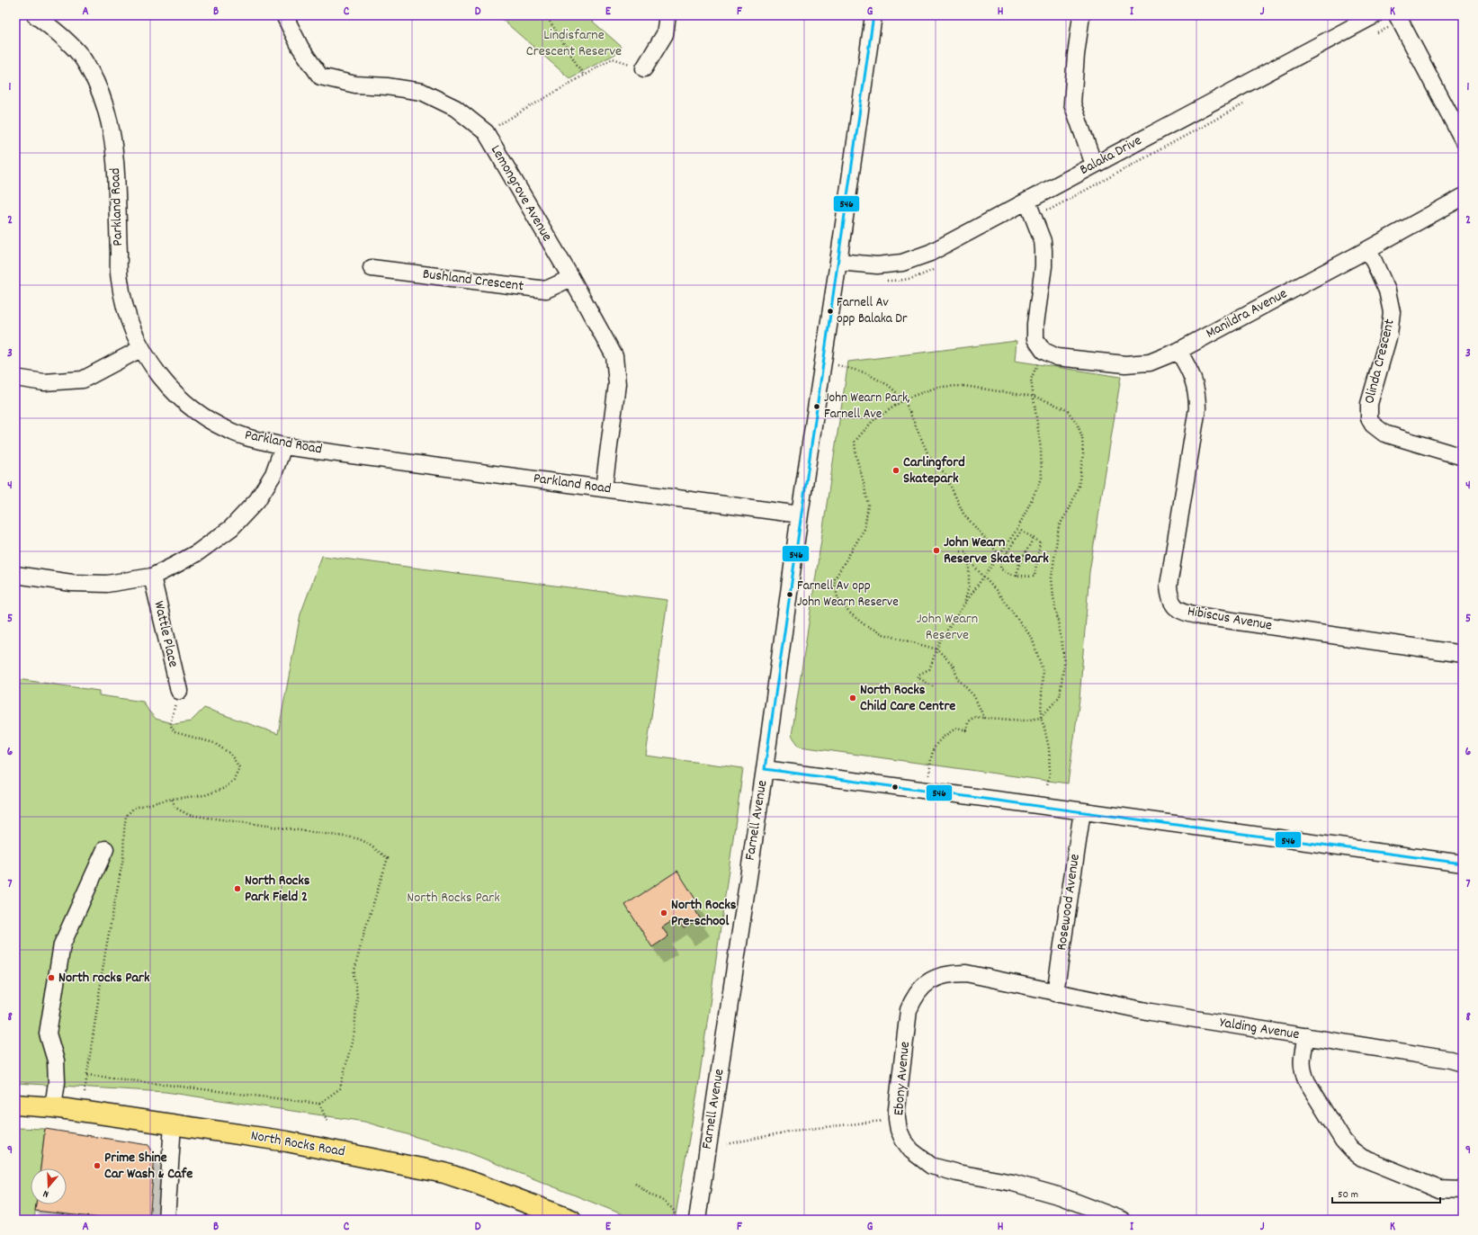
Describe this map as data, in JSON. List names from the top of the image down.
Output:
{
  "streets": {
    "main road": ["North Rocks Road"],
    "street": [
      "Balaka Drive",
      "Lemongrove Avenue",
      "Parkland Road",
      "Bushland Crescent",
      "Manildra Avenue",
      "Olinda Crescent",
      "Hibiscus Avenue",
      "Wattle Place",
      "Farnell Avenue",
      "Rosewood Avenue",
      "Yalding Avenue",
      "Ebony Avenue"
    ]
  },
  "crossings": [
    ["Balaka Drive", "Farnell Avenue"],
    ["Lemongrove Avenue", "Parkland Road"],
    ["Lemongrove Avenue", "Bushland Crescent"],
    ["Parkland Road", "Farnell Avenue"],
    ["Manildra Avenue", "Olinda Crescent"],
    ["Manildra Avenue", "Hibiscus Avenue"],
    ["Rosewood Avenue", "Yalding Avenue"],
    ["Rosewood Avenue", "Ebony Avenue"],
    ["Yalding Avenue", "Ebony Avenue"]
  ],
  "parks": ["Lindisfarne Crescent Reserve", "John Wearn Reserve", "North Rocks Park"],
  "places": [
    "Farnell Av opp Balaka Dr",
    "John Wearn Park, Farnell Ave",
    "Carlingford Skatepark",
    "John Wearn Reserve Skate Park",
    "Farnell Av opp John Wearn Reserve",
    "North Rocks Child Care Centre",
    "North Rocks Park Field 2",
    "North Rocks Pre-school",
    "North rocks Park",
    "Prime Shine Car Wash & Cafe"
  ],
  "lines": ["transit line 546"],
  "scale_bar": "50 m",
  "north": "bottom",
  "grid": {
    "columns": [
      "A",
      "B",
      "C",
      "D",
      "E",
      "F",
      "G",
      "H",
      "I",
      "J",
      "K"
    ],
    "rows": [
      "1",
      "2",
      "3",
      "4",
      "5",
      "6",
      "7",
      "8",
      "9"
    ]
  }
}
